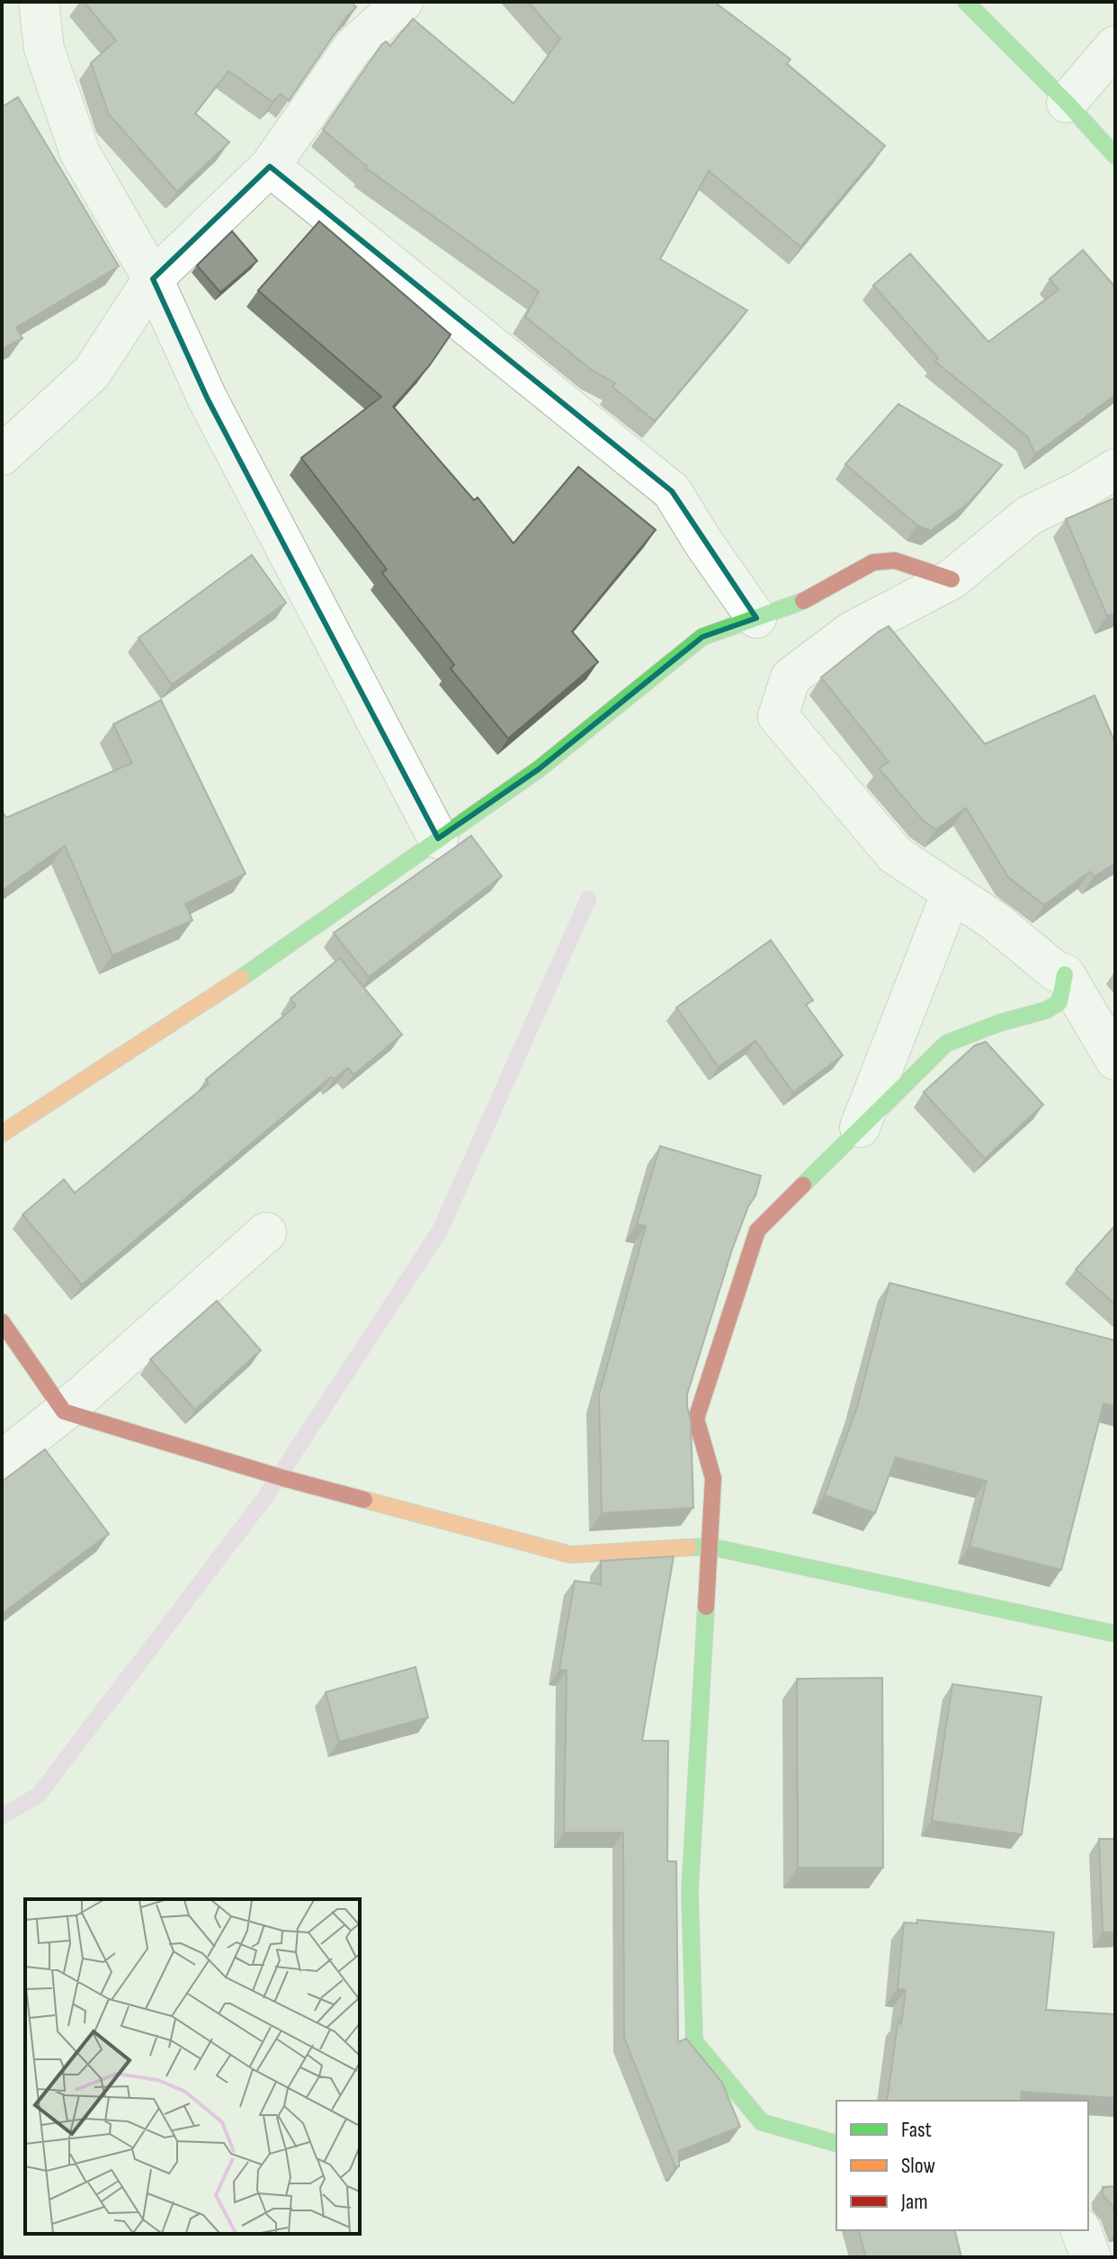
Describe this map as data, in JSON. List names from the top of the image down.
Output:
{
  "legend": ["Fast", "Slow", "Jam"]
}
